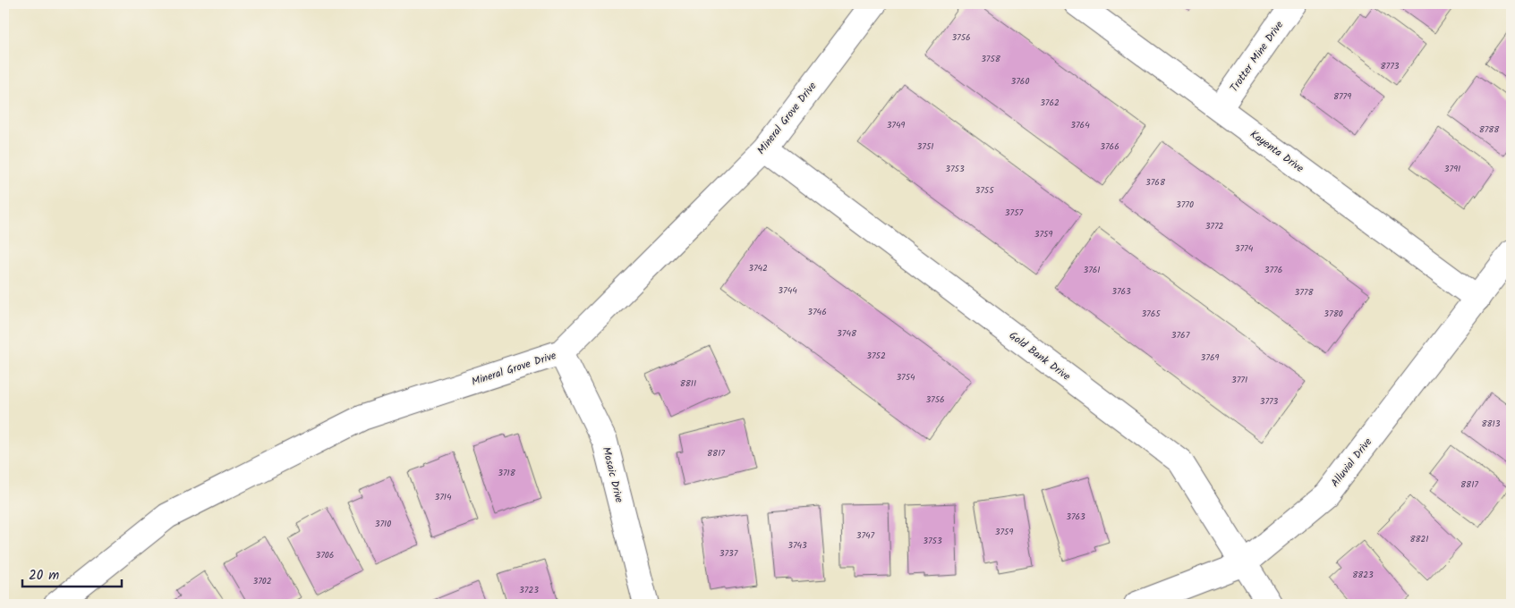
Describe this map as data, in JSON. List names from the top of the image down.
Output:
{
  "streets": {
    "street": [
      "Trotter Mine Drive",
      "Mineral Grove Drive",
      "Kayenta Drive",
      "Gold Bank Drive",
      "Alluvial Drive",
      "Mosaic Drive"
    ]
  },
  "crossings": [
    ["Trotter Mine Drive", "Kayenta Drive"],
    ["Mineral Grove Drive", "Gold Bank Drive"],
    ["Mineral Grove Drive", "Mosaic Drive"],
    ["Kayenta Drive", "Alluvial Drive"],
    ["Gold Bank Drive", "Alluvial Drive"]
  ],
  "house_numbers": [
    "3756",
    "3758",
    "8773",
    "3760",
    "8779",
    "3762",
    "3749",
    "3764",
    "8788",
    "3751",
    "3766",
    "3753",
    "3791",
    "3768",
    "3755",
    "3770",
    "3757",
    "3772",
    "3759",
    "3774",
    "3742",
    "3761",
    "3776",
    "3744",
    "3763",
    "3778",
    "3746",
    "3765",
    "3780",
    "3748",
    "3767",
    "3752",
    "3769",
    "3754",
    "3771",
    "8811",
    "3756",
    "3773",
    "8813",
    "8817",
    "3718",
    "8817",
    "3714",
    "3763",
    "3710",
    "3759",
    "3747",
    "8821",
    "3753",
    "3743",
    "3737",
    "3706",
    "8823",
    "3702",
    "3723"
  ],
  "scale_bar": "20 m"
}
